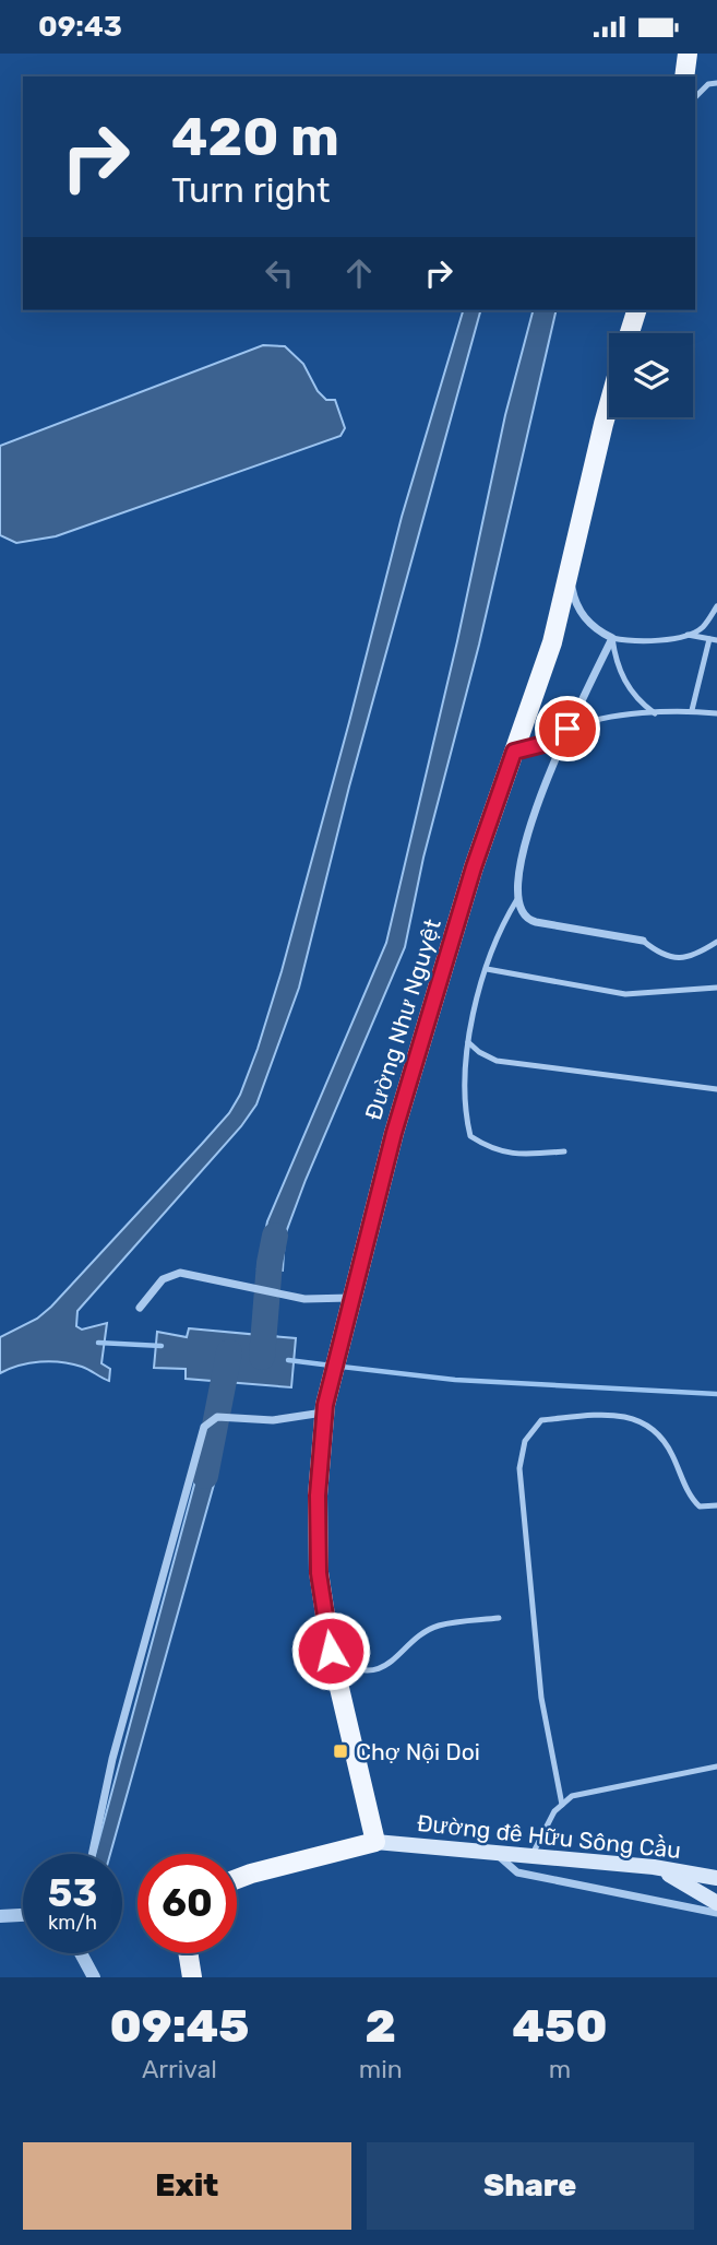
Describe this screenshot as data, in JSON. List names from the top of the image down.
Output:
{
  "streets": {
    "main road": ["Đường Như Nguyệt", "Đường đê Hữu Sông Cầu"]
  },
  "crossings": [
    ["Đường Như Nguyệt", "Đường đê Hữu Sông Cầu"]
  ],
  "places": {
    "transit": ["Chợ Nội Doi"]
  },
  "page": {
    "status": "09:43",
    "turn": ["420 m", "Turn right"],
    "speed": "53 km/h",
    "limit": "60",
    "eta": [
      "09:45",
      "Arrival",
      "2",
      "min",
      "450",
      "m"
    ],
    "buttons": ["Exit", "Share"]
  }
}
